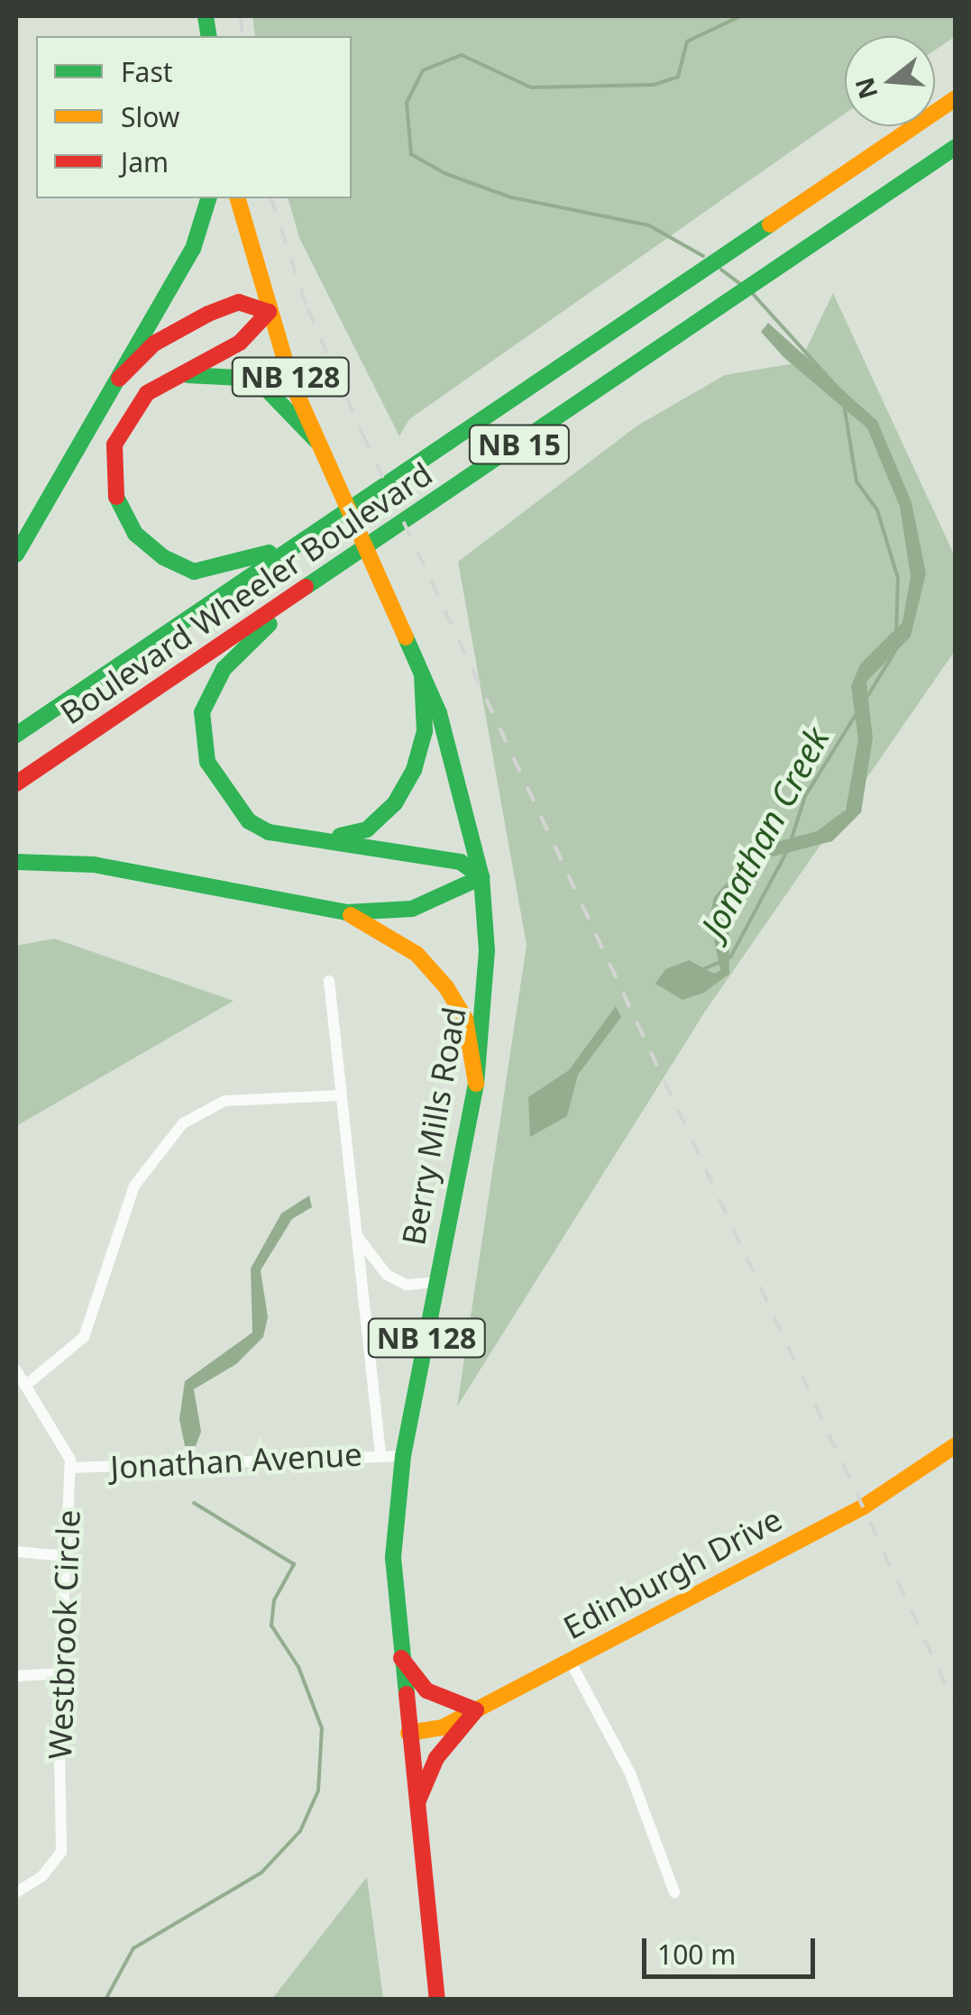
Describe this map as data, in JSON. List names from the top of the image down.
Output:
{
  "streets": {
    "main road": [
      "NB 128",
      "NB 15",
      "Boulevard Wheeler Boulevard",
      "Berry Mills Road",
      "Edinburgh Drive"
    ],
    "street": ["Jonathan Avenue", "Westbrook Circle"]
  },
  "crossings": [
    ["NB 128", "Berry Mills Road"],
    ["NB 128", "Edinburgh Drive"],
    ["Berry Mills Road", "Jonathan Avenue"],
    ["Jonathan Avenue", "Westbrook Circle"]
  ],
  "water": ["Jonathan Creek"],
  "legend": ["Fast", "Slow", "Jam"],
  "scale_bar": "100 m",
  "north": "left"
}
